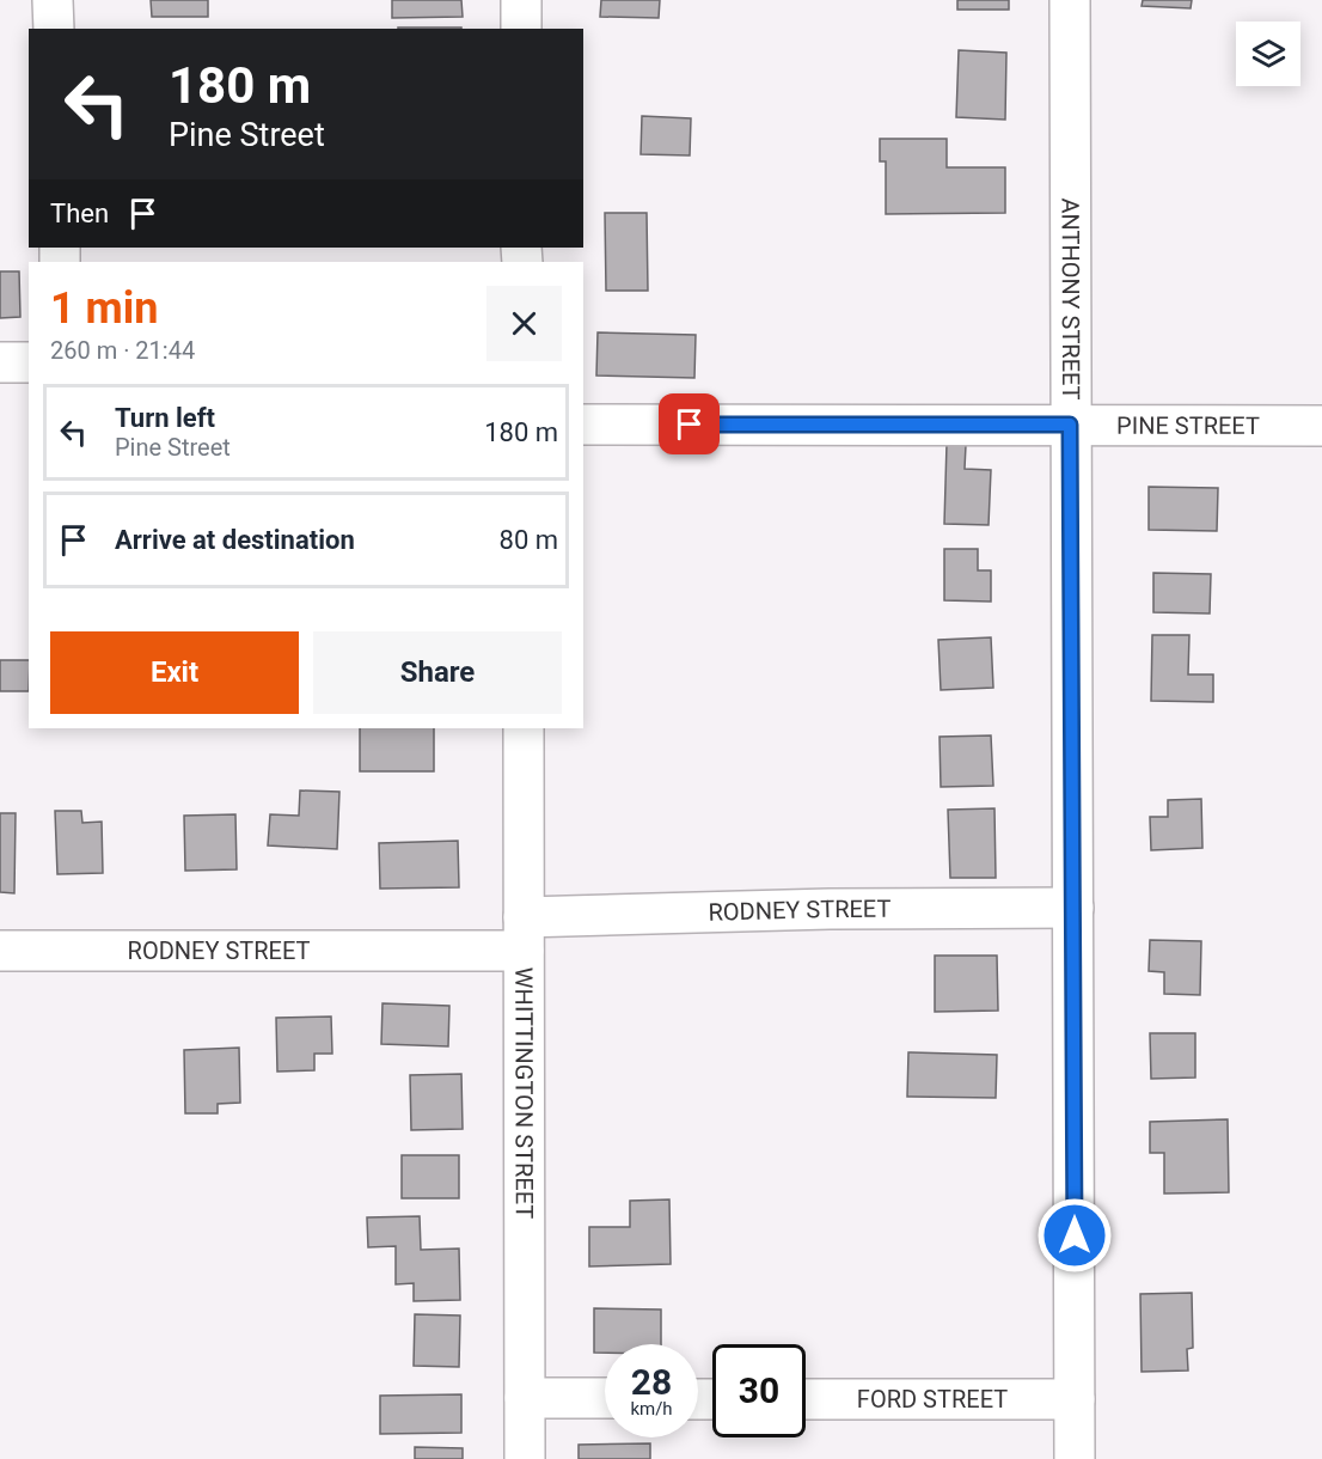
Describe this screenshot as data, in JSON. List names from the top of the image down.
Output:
{
  "streets": {
    "street": [
      "ANTHONY STREET",
      "PINE STREET",
      "RODNEY STREET",
      "WHITTINGTON STREET",
      "FORD STREET"
    ]
  },
  "crossings": [
    ["ANTHONY STREET", "PINE STREET"],
    ["ANTHONY STREET", "RODNEY STREET"],
    ["ANTHONY STREET", "FORD STREET"],
    ["RODNEY STREET", "WHITTINGTON STREET"]
  ],
  "page": {
    "turn": ["180 m", "Pine Street"],
    "then": "Then",
    "heading": ["1 min", "260 m · 21:44"],
    "list": [
      {
        "name": "Turn left",
        "note": "Pine Street",
        "value": "180 m"
      },
      {
        "name": "Arrive at destination",
        "value": "80 m"
      }
    ],
    "buttons": ["Exit", "Share"],
    "speed": "28 km/h",
    "limit": "30"
  }
}
